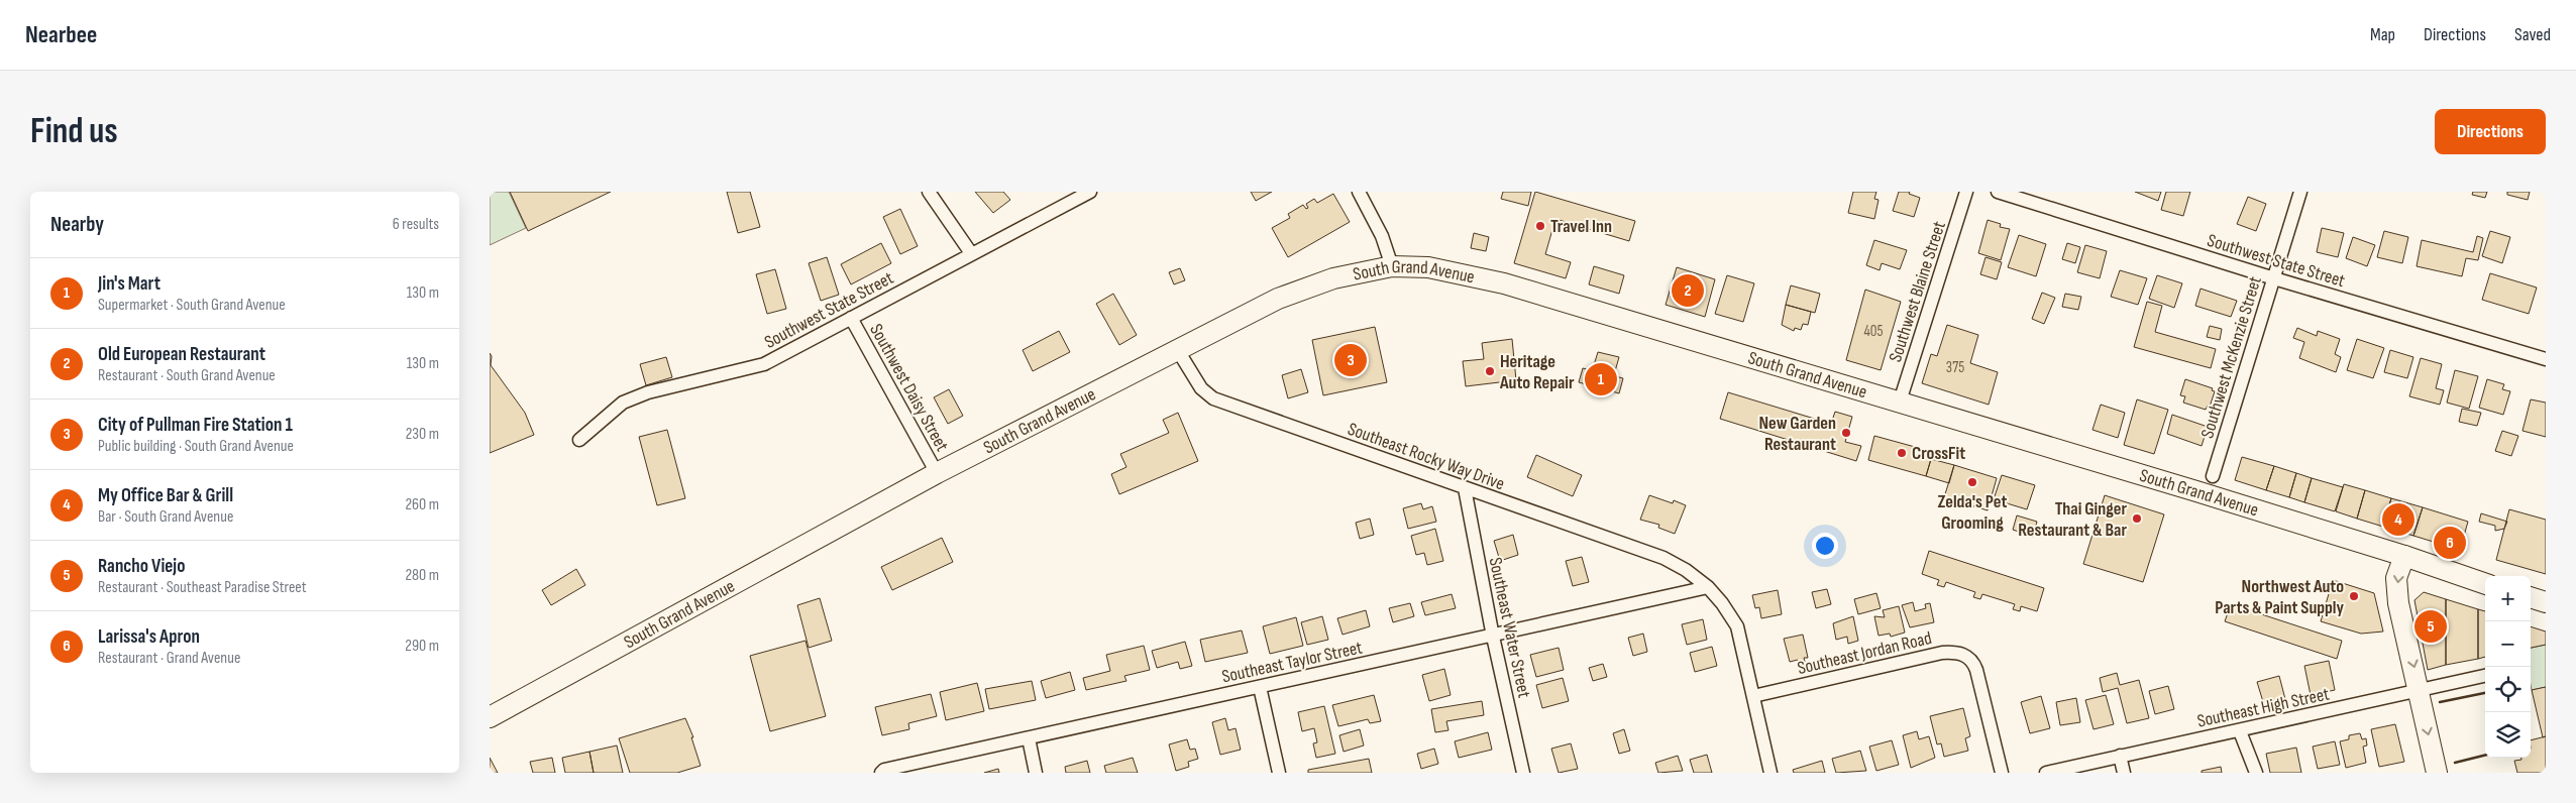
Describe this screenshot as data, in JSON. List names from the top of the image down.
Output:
{
  "streets": {
    "main road": ["South Grand Avenue"],
    "street": [
      "Southwest State Street",
      "Southwest Blaine Street",
      "Southwest McKenzie Street",
      "Southwest Daisy Street",
      "Southeast Rocky Way Drive",
      "Southeast Water Street",
      "Southeast Jordan Road",
      "Southeast Taylor Street",
      "Southeast High Street"
    ]
  },
  "crossings": [
    ["Southwest State Street", "Southwest McKenzie Street"],
    ["Southwest State Street", "Southwest Daisy Street"],
    ["South Grand Avenue", "Southwest Blaine Street"],
    ["South Grand Avenue", "Southwest Daisy Street"],
    ["South Grand Avenue", "Southeast Rocky Way Drive"],
    ["Southeast Rocky Way Drive", "Southeast Water Street"],
    ["Southeast Rocky Way Drive", "Southeast Jordan Road"],
    ["Southeast Rocky Way Drive", "Southeast Taylor Street"],
    ["Southeast Water Street", "Southeast Taylor Street"]
  ],
  "places": [
    "Travel Inn",
    "Heritage Auto Repair",
    "New Garden Restaurant",
    "CrossFit",
    "Zelda's Pet Grooming",
    "Thai Ginger Restaurant & Bar",
    "Northwest Auto Parts & Paint Supply"
  ],
  "house_numbers": ["405", "375"],
  "page": {
    "header": "Nearbee",
    "nav": ["Map", "Directions", "Saved"],
    "buttons": "Directions",
    "title": "Find us",
    "heading": ["Nearby", "6 results"],
    "list": [
      {
        "mark": "1",
        "name": "Jin's Mart",
        "note": "Supermarket · South Grand Avenue",
        "value": "130 m"
      },
      {
        "mark": "2",
        "name": "Old European Restaurant",
        "note": "Restaurant · South Grand Avenue",
        "value": "130 m"
      },
      {
        "mark": "3",
        "name": "City of Pullman Fire Station 1",
        "note": "Public building · South Grand Avenue",
        "value": "230 m"
      },
      {
        "mark": "4",
        "name": "My Office Bar & Grill",
        "note": "Bar · South Grand Avenue",
        "value": "260 m"
      },
      {
        "mark": "5",
        "name": "Rancho Viejo",
        "note": "Restaurant · Southeast Paradise Street",
        "value": "280 m"
      },
      {
        "mark": "6",
        "name": "Larissa's Apron",
        "note": "Restaurant · Grand Avenue",
        "value": "290 m"
      }
    ],
    "pins": [
      "2",
      "3",
      "1",
      "4",
      "6",
      "5"
    ],
    "map_buttons": ["+", "−"]
  }
}
